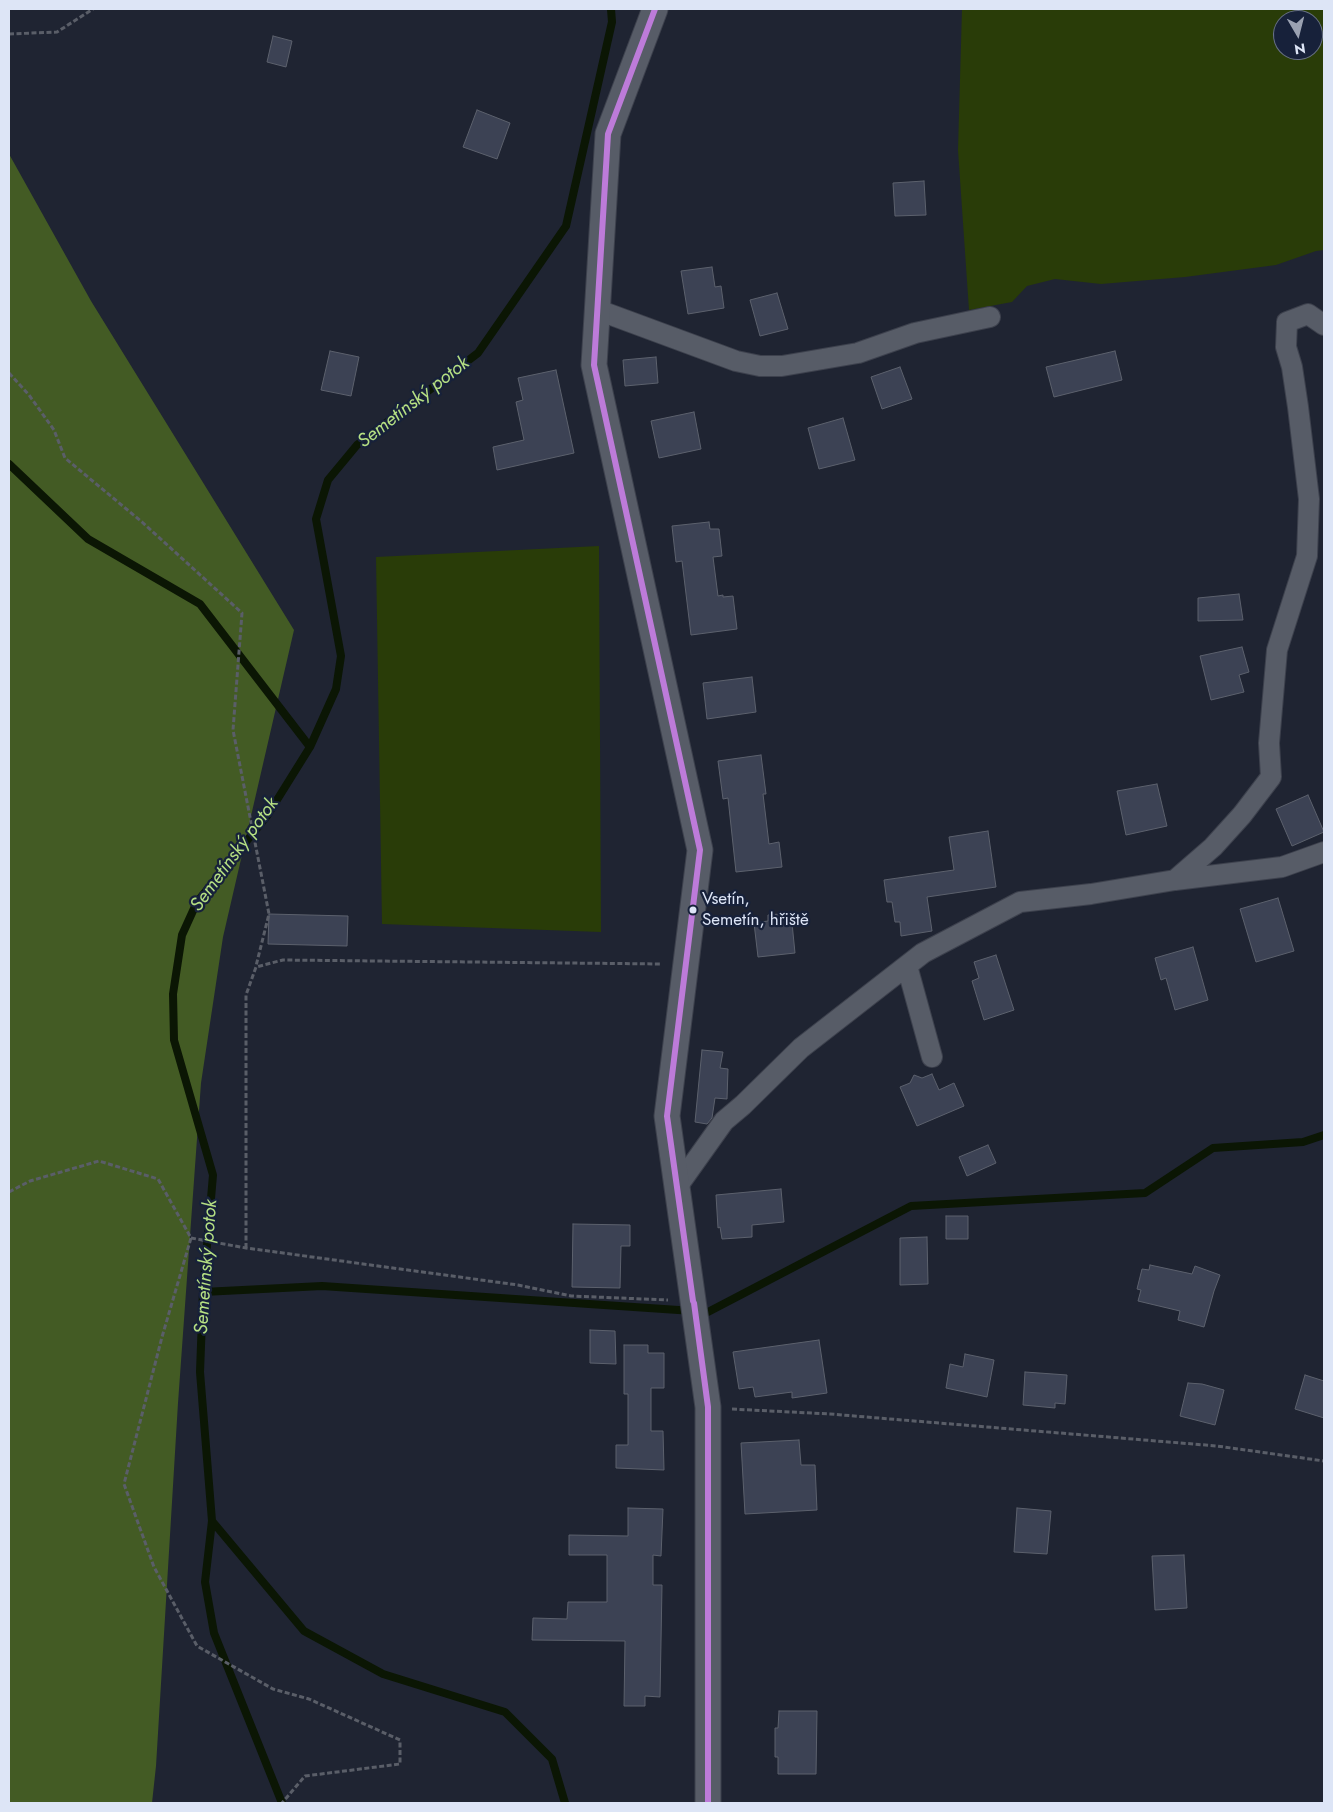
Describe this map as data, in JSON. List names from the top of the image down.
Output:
{
  "water": ["Semetínský potok"],
  "places": ["Vsetín, Semetín, hřiště"],
  "north": "bottom"
}
